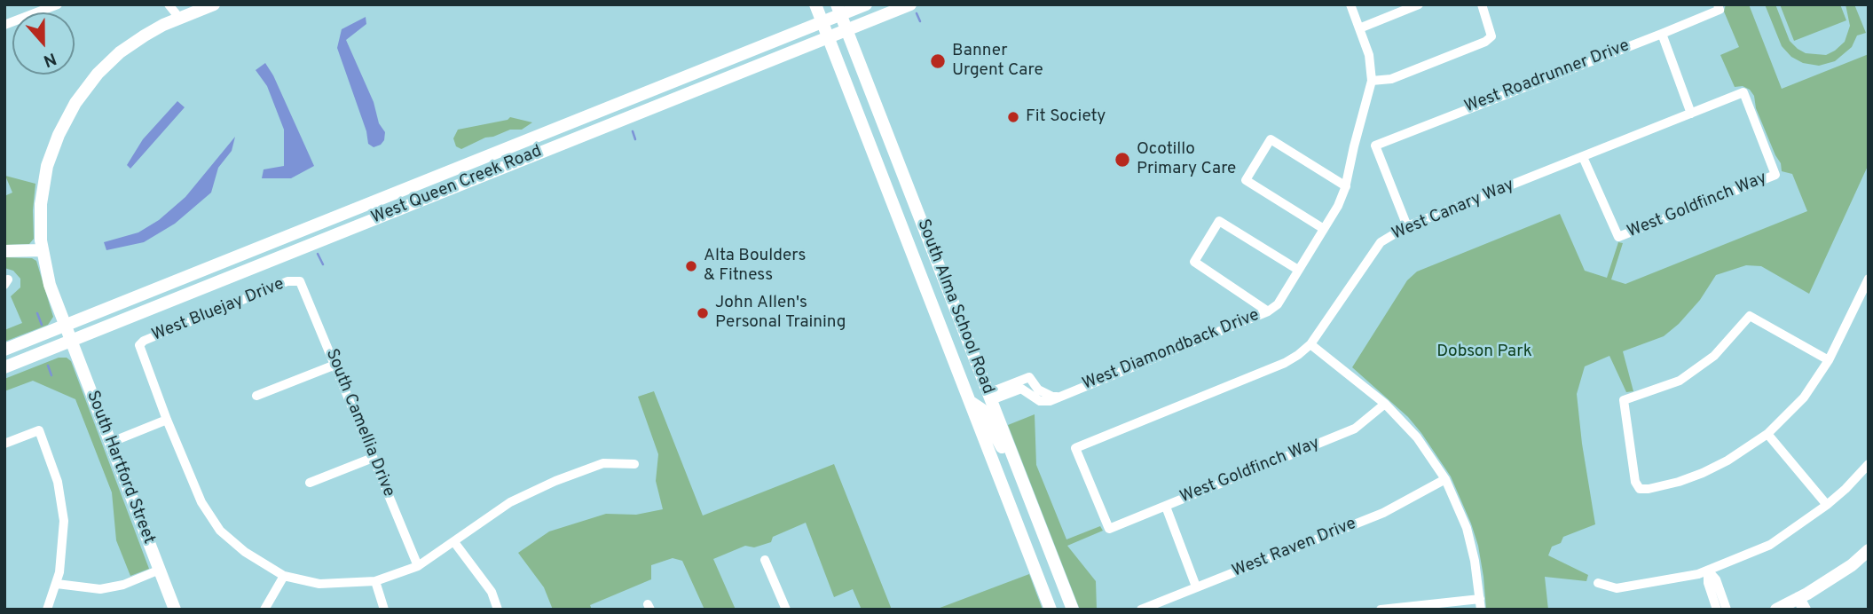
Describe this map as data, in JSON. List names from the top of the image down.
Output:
{
  "streets": {
    "main road": ["West Queen Creek Road", "South Alma School Road", "South Hartford Street"],
    "street": [
      "West Roadrunner Drive",
      "West Goldfinch Way",
      "West Canary Way",
      "West Bluejay Drive",
      "West Diamondback Drive",
      "South Camellia Drive",
      "West Raven Drive"
    ]
  },
  "crossings": [
    ["West Roadrunner Drive", "West Canary Way"],
    ["West Queen Creek Road", "South Alma School Road"],
    ["West Queen Creek Road", "South Hartford Street"],
    ["West Goldfinch Way", "West Canary Way"],
    ["South Alma School Road", "West Diamondback Drive"],
    ["West Bluejay Drive", "South Camellia Drive"]
  ],
  "parks": ["Dobson Park"],
  "places": [
    "Banner Urgent Care",
    "Fit Society",
    "Ocotillo Primary Care",
    "Alta Boulders & Fitness",
    "John Allen's Personal Training"
  ],
  "north": "bottom"
}
